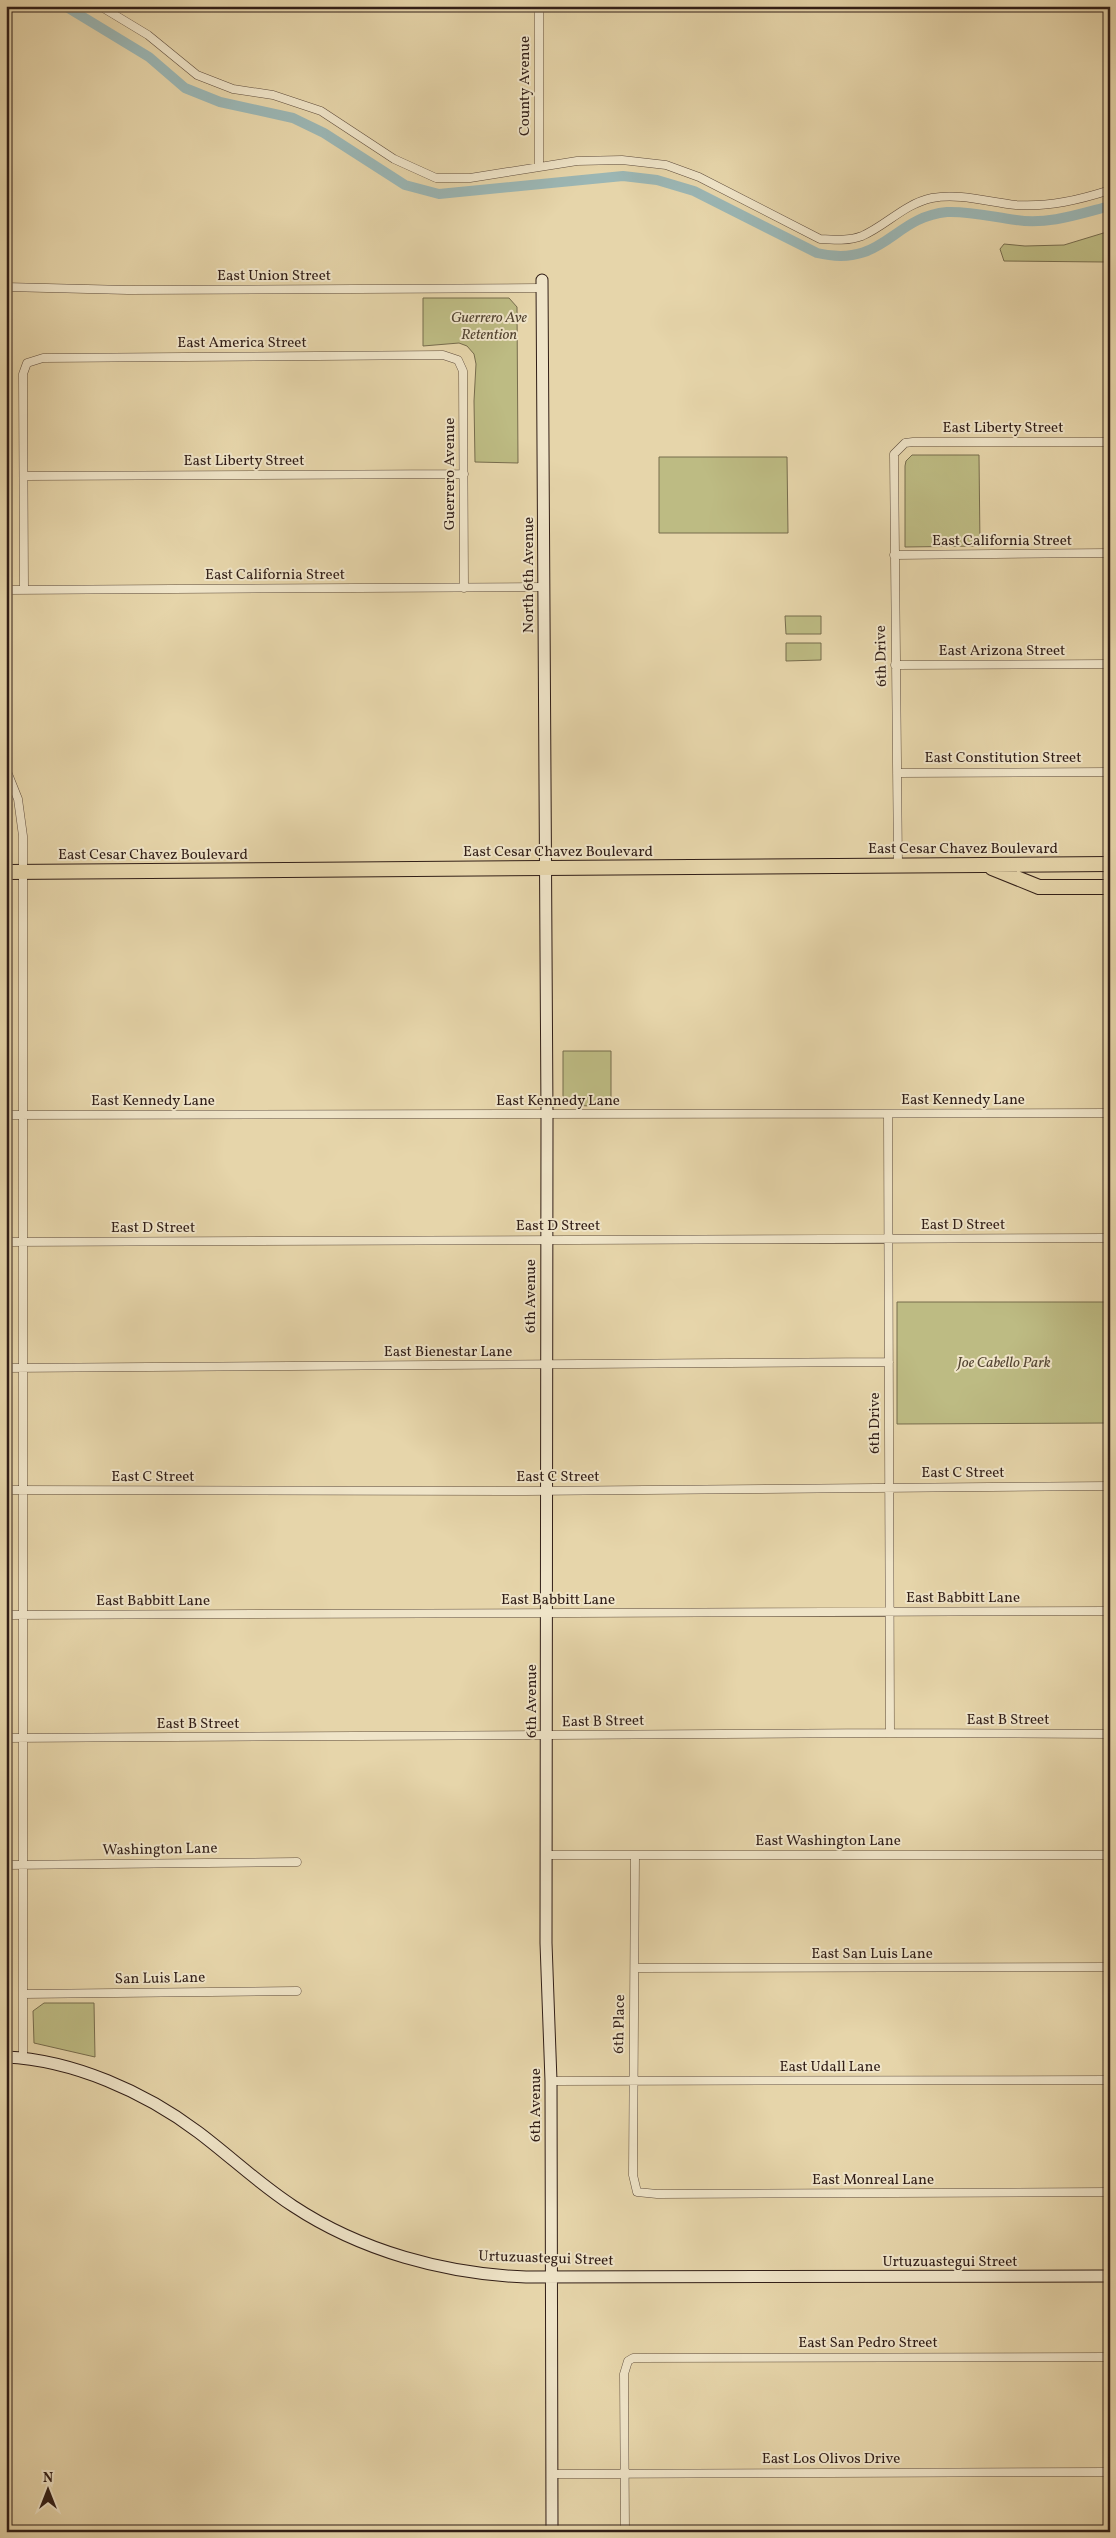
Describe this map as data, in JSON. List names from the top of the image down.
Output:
{
  "streets": {
    "highway": ["East Cesar Chavez Boulevard"],
    "street": [
      "County Avenue",
      "East Union Street",
      "East America Street",
      "East Liberty Street",
      "Guerrero Avenue",
      "East California Street",
      "North 6th Avenue",
      "East Arizona Street",
      "6th Drive",
      "East Constitution Street",
      "East Kennedy Lane",
      "East D Street",
      "6th Avenue",
      "East Bienestar Lane",
      "East C Street",
      "East Babbitt Lane",
      "East B Street",
      "East Washington Lane",
      "Washington Lane",
      "East San Luis Lane",
      "San Luis Lane",
      "6th Place",
      "East Udall Lane",
      "East Monreal Lane",
      "Urtuzuastegui Street",
      "East San Pedro Street",
      "East Los Olivos Drive"
    ]
  },
  "crossings": [
    ["East Union Street", "North 6th Avenue"],
    ["East America Street", "East Liberty Street"],
    ["East America Street", "Guerrero Avenue"],
    ["East Liberty Street", "Guerrero Avenue"],
    ["East Liberty Street", "6th Drive"],
    ["Guerrero Avenue", "East California Street"],
    ["East California Street", "North 6th Avenue"],
    ["East California Street", "6th Drive"],
    ["North 6th Avenue", "East Cesar Chavez Boulevard"],
    ["North 6th Avenue", "6th Avenue"],
    ["East Arizona Street", "6th Drive"],
    ["6th Drive", "East Constitution Street"],
    ["6th Drive", "East Cesar Chavez Boulevard"],
    ["6th Drive", "East Kennedy Lane"],
    ["6th Drive", "East D Street"],
    ["6th Drive", "East Bienestar Lane"],
    ["6th Drive", "East C Street"],
    ["6th Drive", "East Babbitt Lane"],
    ["6th Drive", "East B Street"],
    ["East Cesar Chavez Boulevard", "6th Avenue"],
    ["East Kennedy Lane", "6th Avenue"],
    ["East D Street", "6th Avenue"],
    ["6th Avenue", "East Bienestar Lane"],
    ["6th Avenue", "East C Street"],
    ["6th Avenue", "East Babbitt Lane"],
    ["6th Avenue", "East B Street"],
    ["6th Avenue", "East Washington Lane"],
    ["6th Avenue", "East Udall Lane"],
    ["6th Avenue", "Urtuzuastegui Street"],
    ["6th Avenue", "East Los Olivos Drive"],
    ["East Washington Lane", "6th Place"],
    ["East San Luis Lane", "6th Place"],
    ["6th Place", "East Udall Lane"],
    ["6th Place", "East Monreal Lane"],
    ["East San Pedro Street", "East Los Olivos Drive"]
  ],
  "parks": ["Guerrero Ave Retention", "Joe Cabello Park"],
  "north": "top"
}
